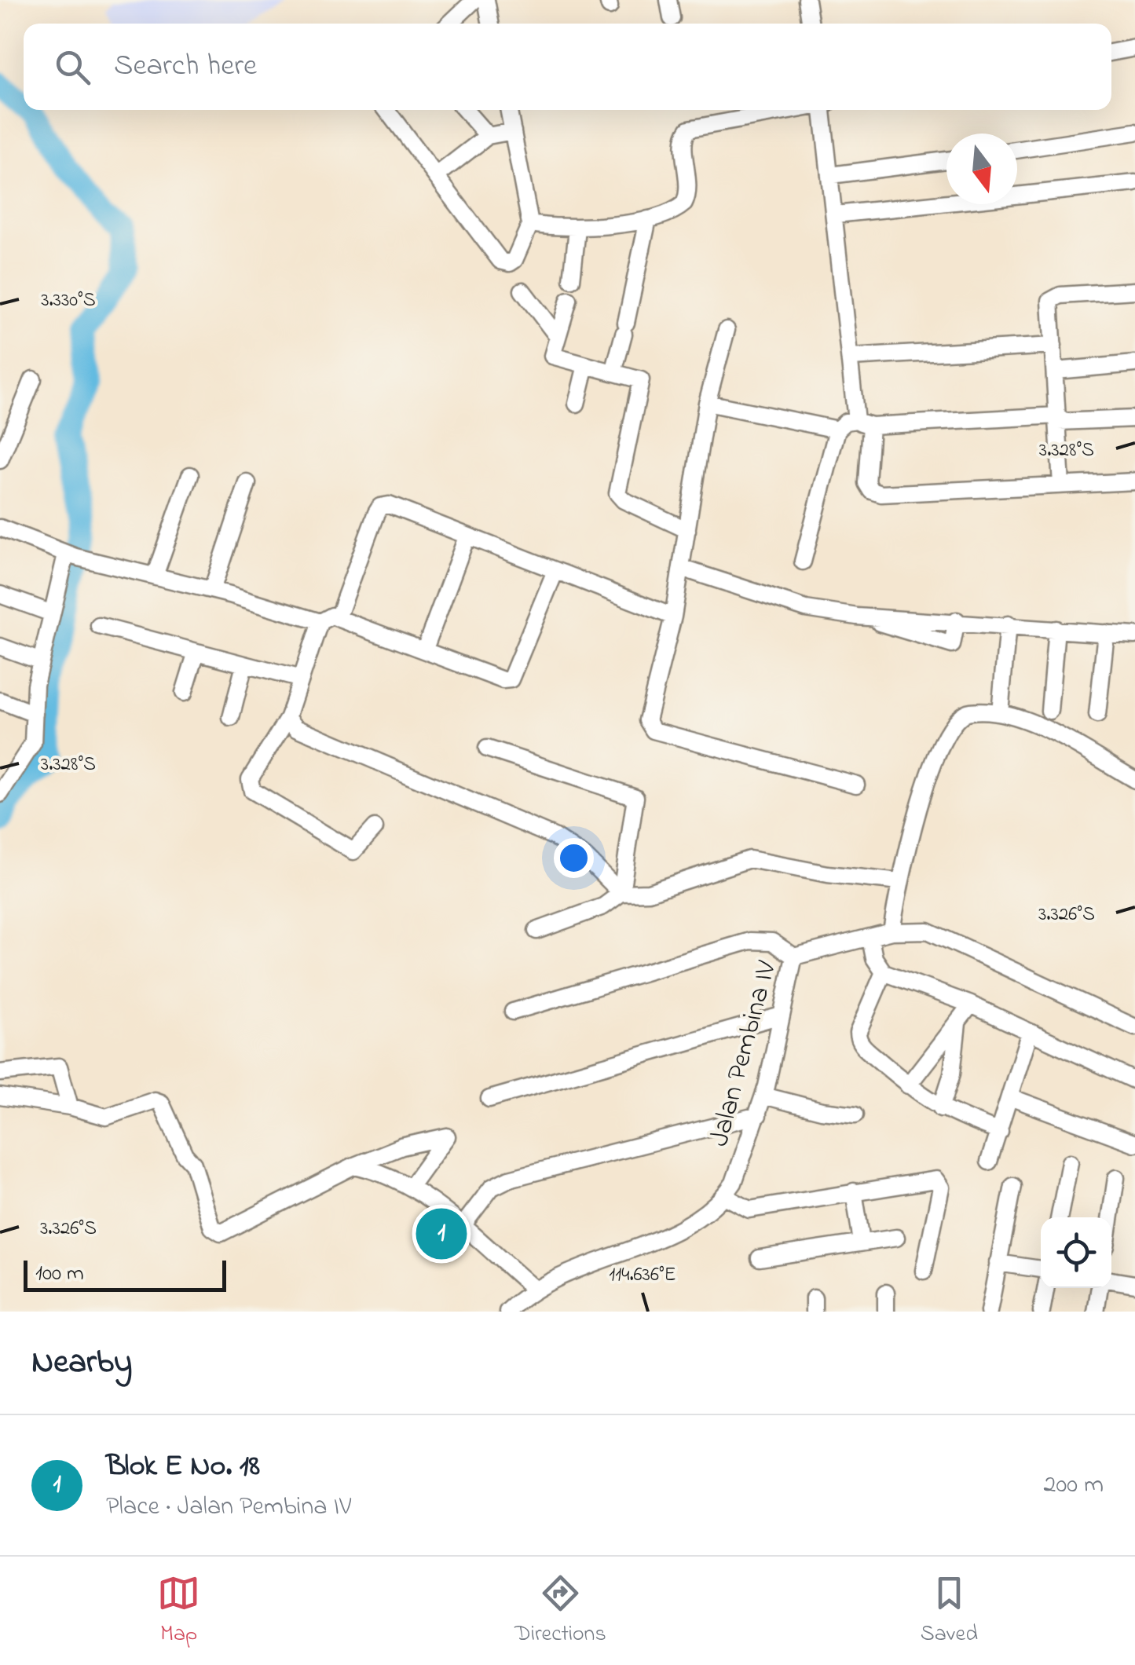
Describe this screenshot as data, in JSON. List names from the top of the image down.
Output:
{
  "streets": {
    "street": ["Jalan Pembina IV"]
  },
  "scale_bar": "100 m",
  "north": "bottom",
  "page": {
    "search": "Search here",
    "pins": "1",
    "scale": "100 m",
    "heading": "Nearby",
    "list": [
      {
        "mark": "1",
        "name": "Blok E No. 18",
        "note": "Place · Jalan Pembina IV",
        "value": "200 m"
      }
    ],
    "nav": ["Map", "Directions", "Saved"]
  },
  "coordinates": [
    "3.330°S",
    "3.328°S",
    "3.326°S",
    "114.636°E"
  ]
}
